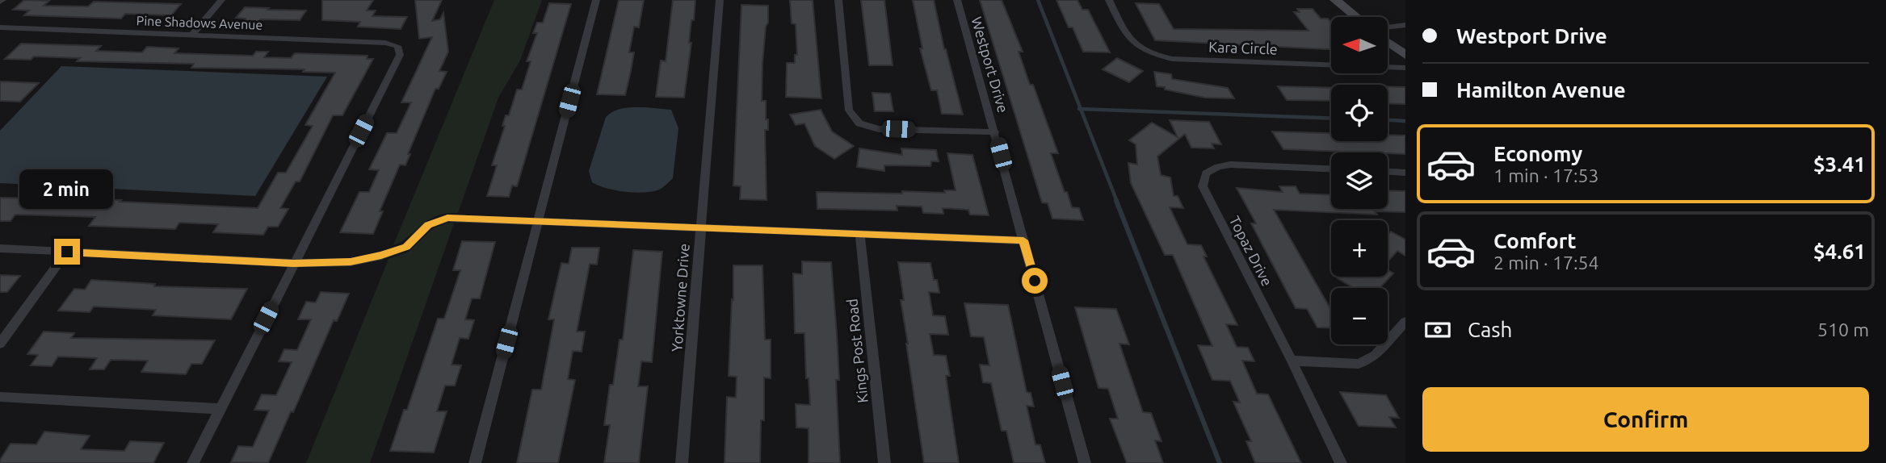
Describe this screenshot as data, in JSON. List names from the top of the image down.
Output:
{
  "streets": {
    "street": [
      "Pine Shadows Avenue",
      "Kara Circle",
      "Westport Drive",
      "Topaz Drive",
      "Yorktowne Drive",
      "Kings Post Road"
    ]
  },
  "north": "left",
  "page": {
    "banner": ["Westport Drive", "Hamilton Avenue"],
    "map_buttons": ["+", "−"],
    "list": [
      {
        "name": "Economy",
        "note": "1 min · 17:53",
        "value": "$3.41"
      },
      {
        "name": "Comfort",
        "note": "2 min · 17:54",
        "value": "$4.61"
      }
    ],
    "bubble": "2 min",
    "pay": ["Cash", "510 m"],
    "buttons": "Confirm"
  }
}
